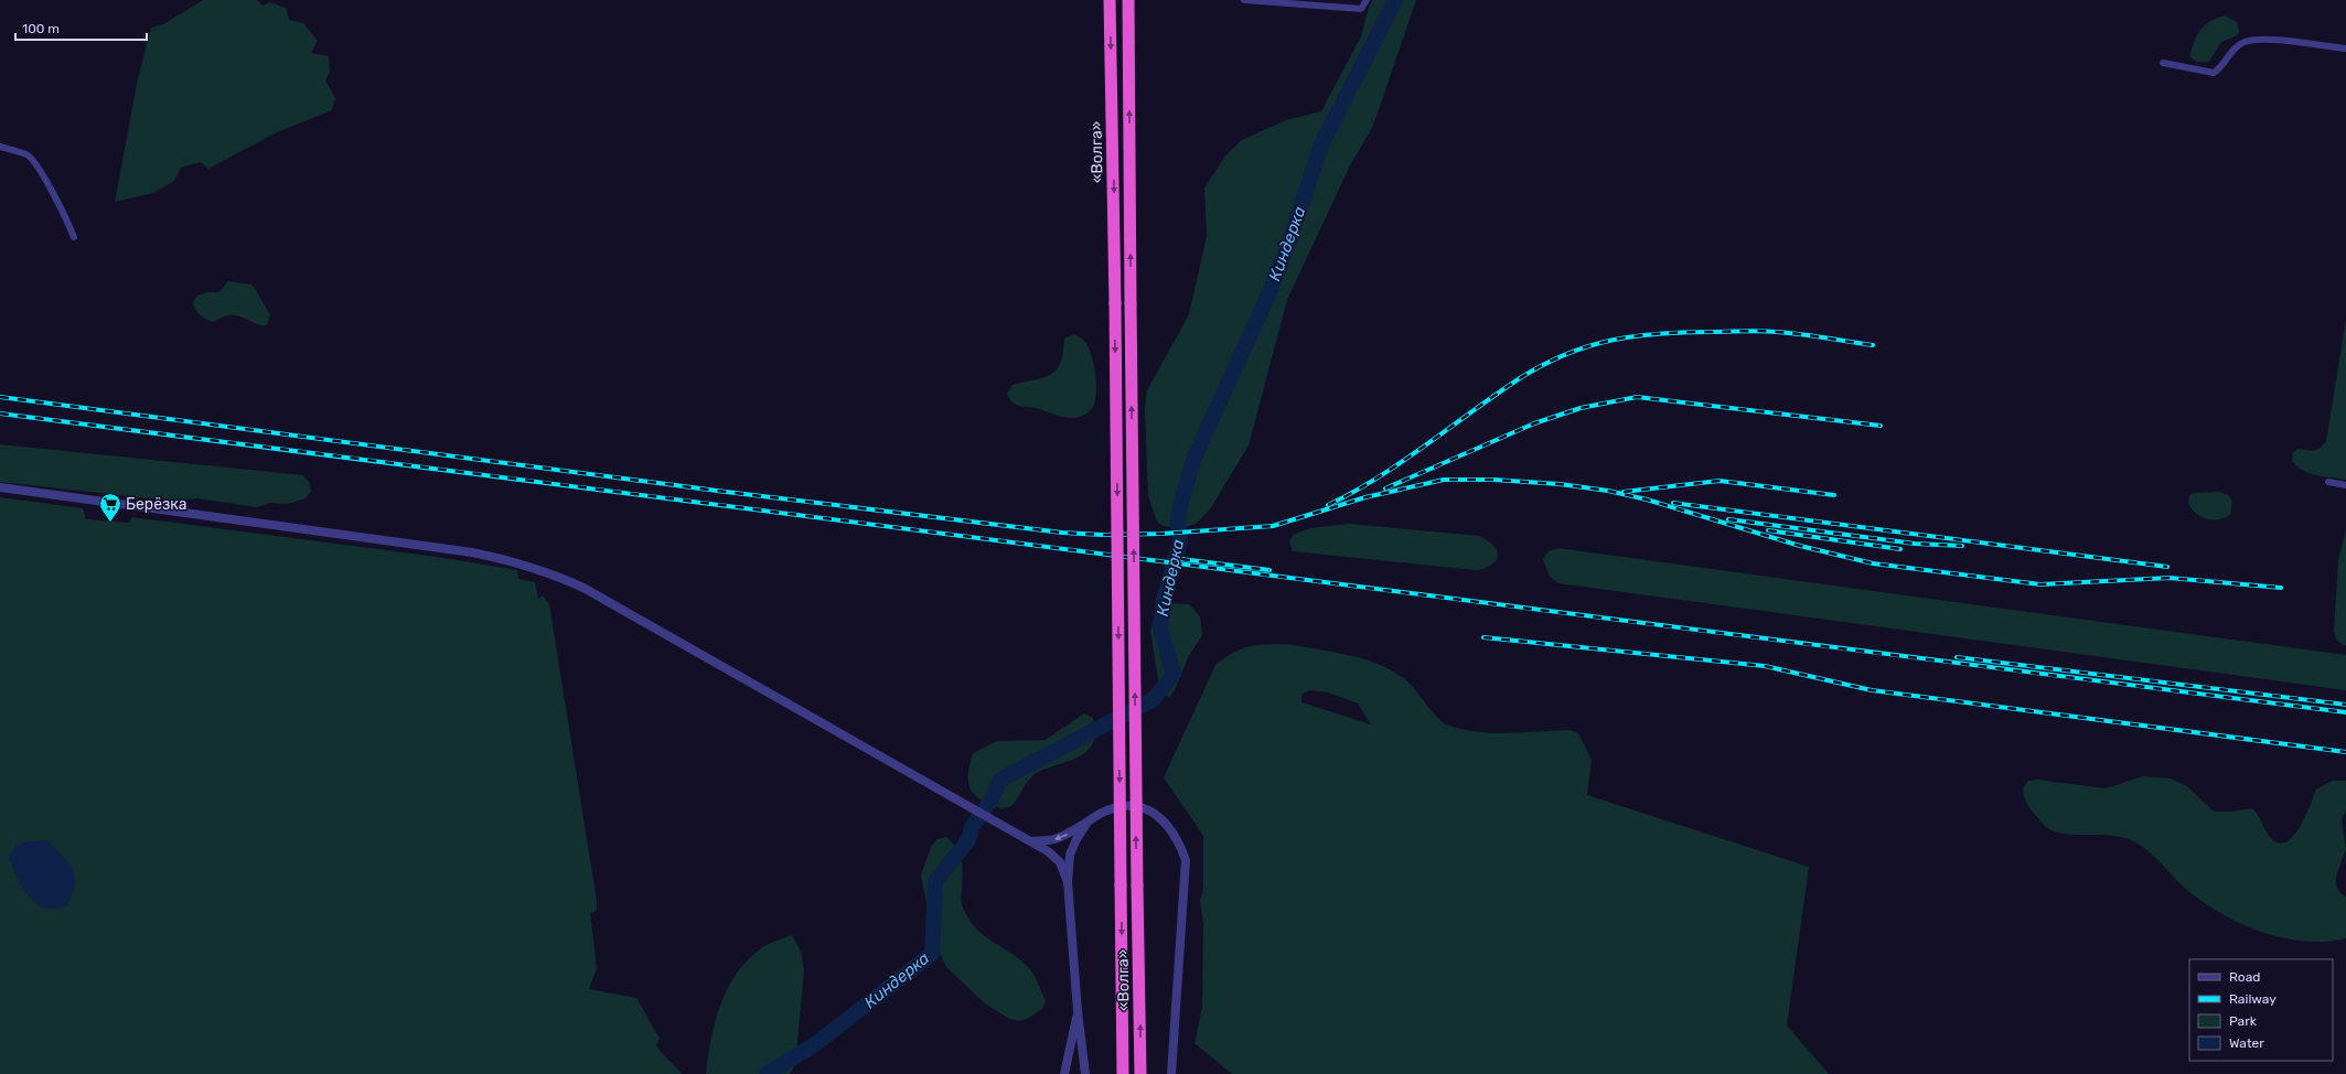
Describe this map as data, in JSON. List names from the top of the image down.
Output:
{
  "streets": {
    "highway": ["«Волга»"]
  },
  "water": ["Киндерка"],
  "places": {
    "supermarket": ["Берёзка"]
  },
  "legend": [
    "Road",
    "Railway",
    "Park",
    "Water"
  ],
  "scale_bar": "100 m"
}
